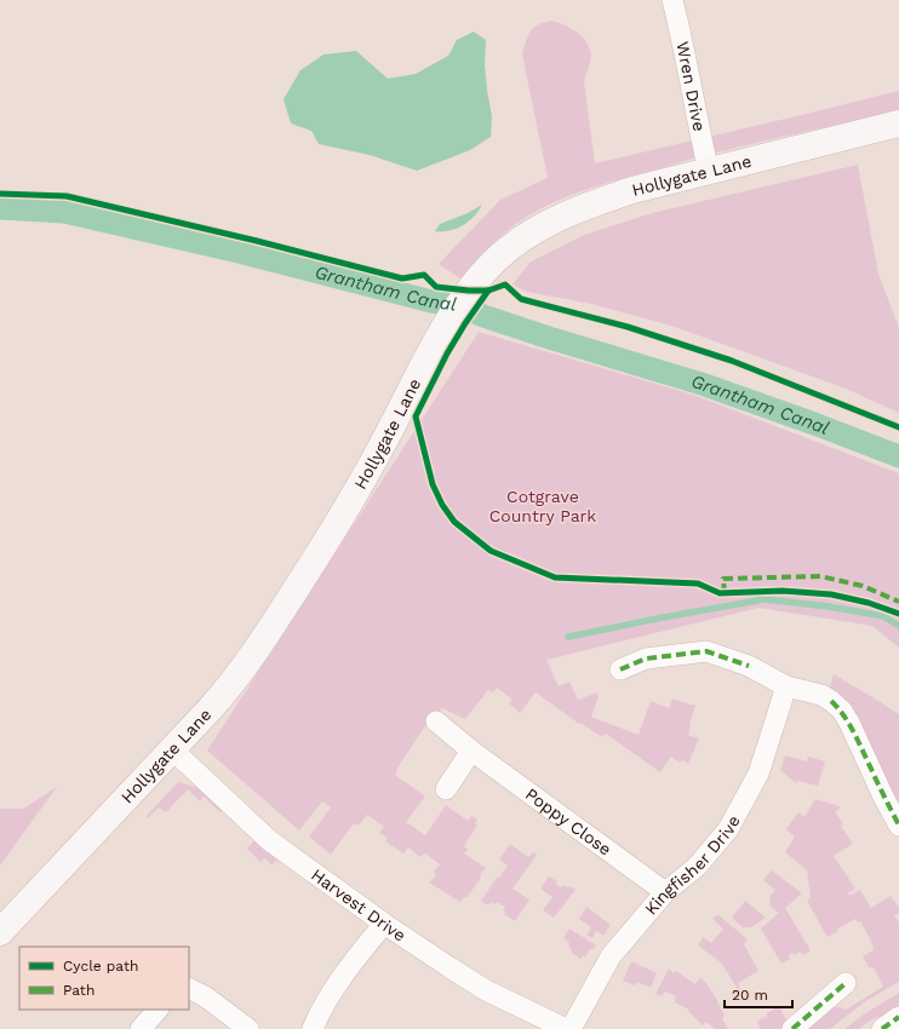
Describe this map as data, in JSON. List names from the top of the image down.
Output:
{
  "streets": {
    "street": [
      "Wren Drive",
      "Hollygate Lane",
      "Poppy Close",
      "Kingfisher Drive",
      "Harvest Drive"
    ]
  },
  "crossings": [
    ["Wren Drive", "Hollygate Lane"],
    ["Hollygate Lane", "Harvest Drive"],
    ["Poppy Close", "Kingfisher Drive"]
  ],
  "water": ["Grantham Canal"],
  "parks": ["Cotgrave Country Park"],
  "legend": ["Cycle path", "Path"],
  "scale_bar": "20 m"
}
